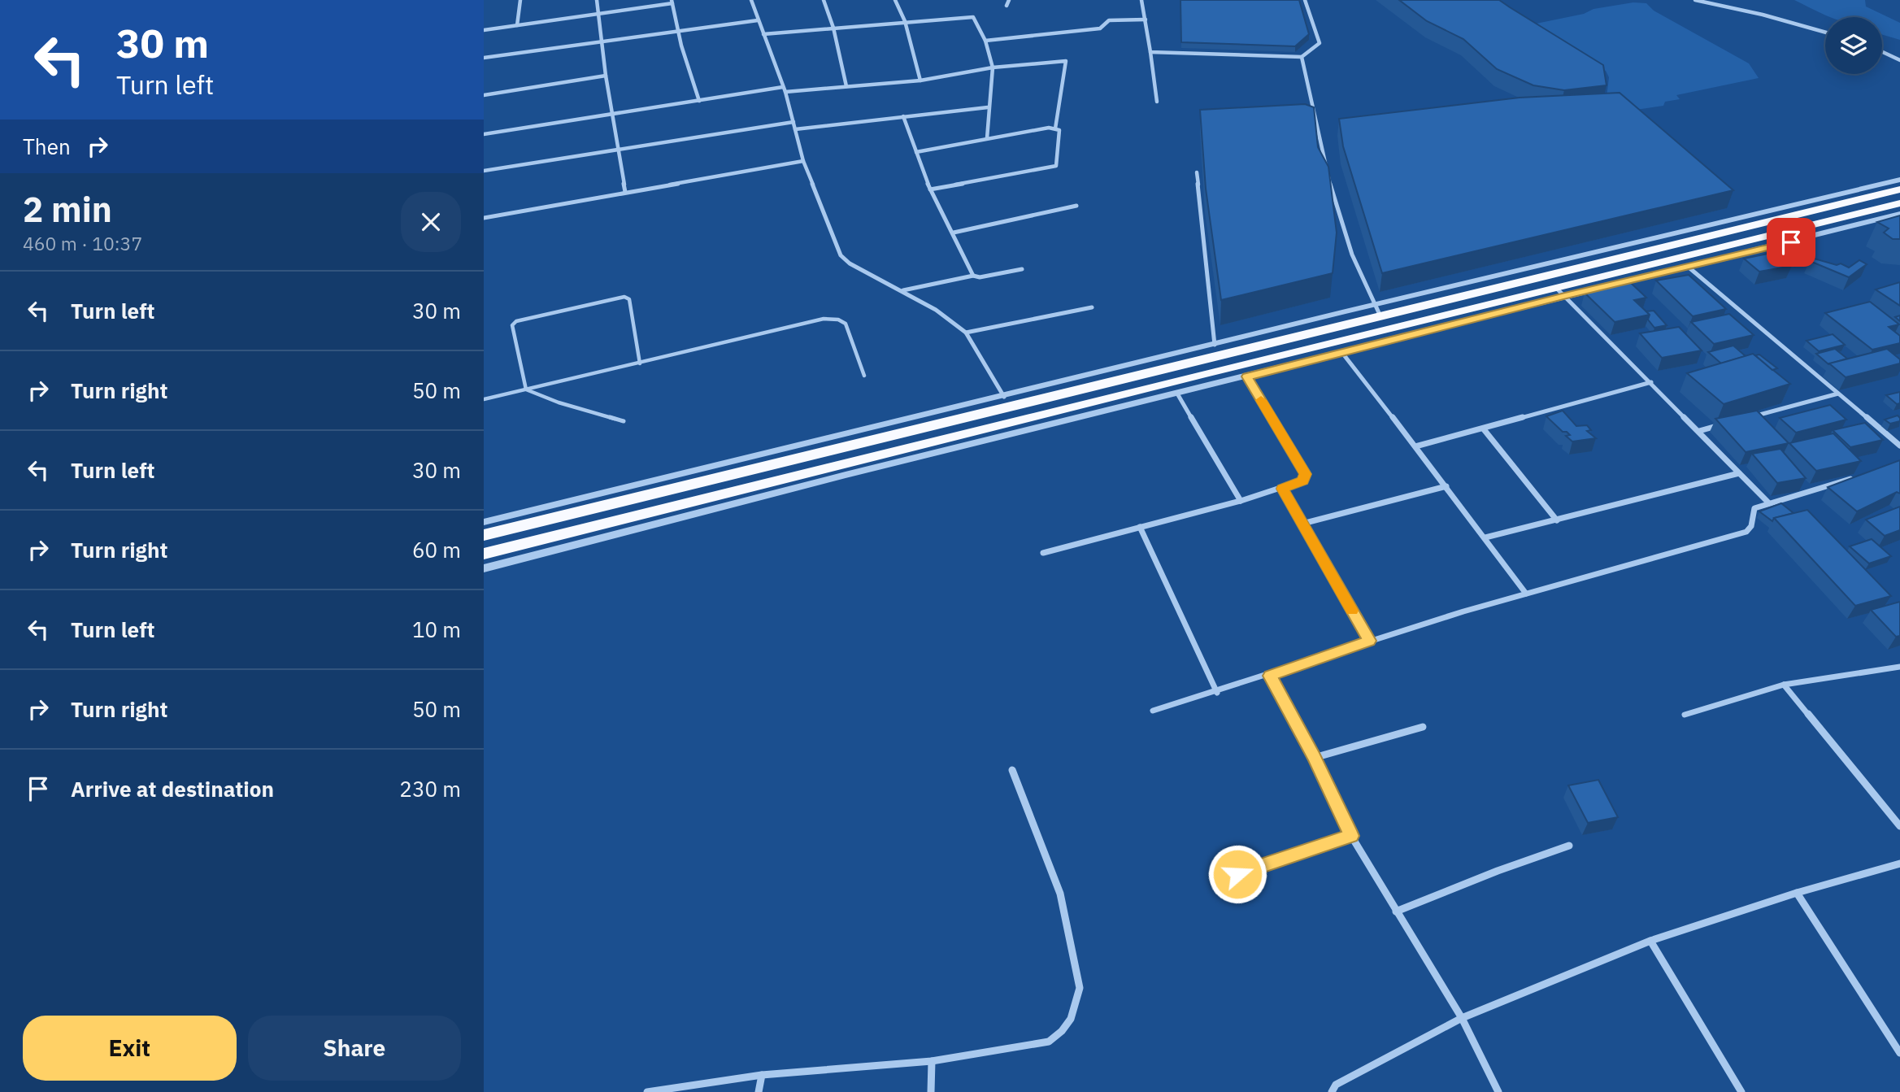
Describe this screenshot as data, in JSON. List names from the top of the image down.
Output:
{
  "page": {
    "turn": ["30 m", "Turn left"],
    "then": "Then",
    "heading": ["2 min", "460 m · 10:37"],
    "list": [
      {
        "name": "Turn left",
        "value": "30 m"
      },
      {
        "name": "Turn right",
        "value": "50 m"
      },
      {
        "name": "Turn left",
        "value": "30 m"
      },
      {
        "name": "Turn right",
        "value": "60 m"
      },
      {
        "name": "Turn left",
        "value": "10 m"
      },
      {
        "name": "Turn right",
        "value": "50 m"
      },
      {
        "name": "Arrive at destination",
        "value": "230 m"
      }
    ],
    "buttons": ["Exit", "Share"]
  }
}
